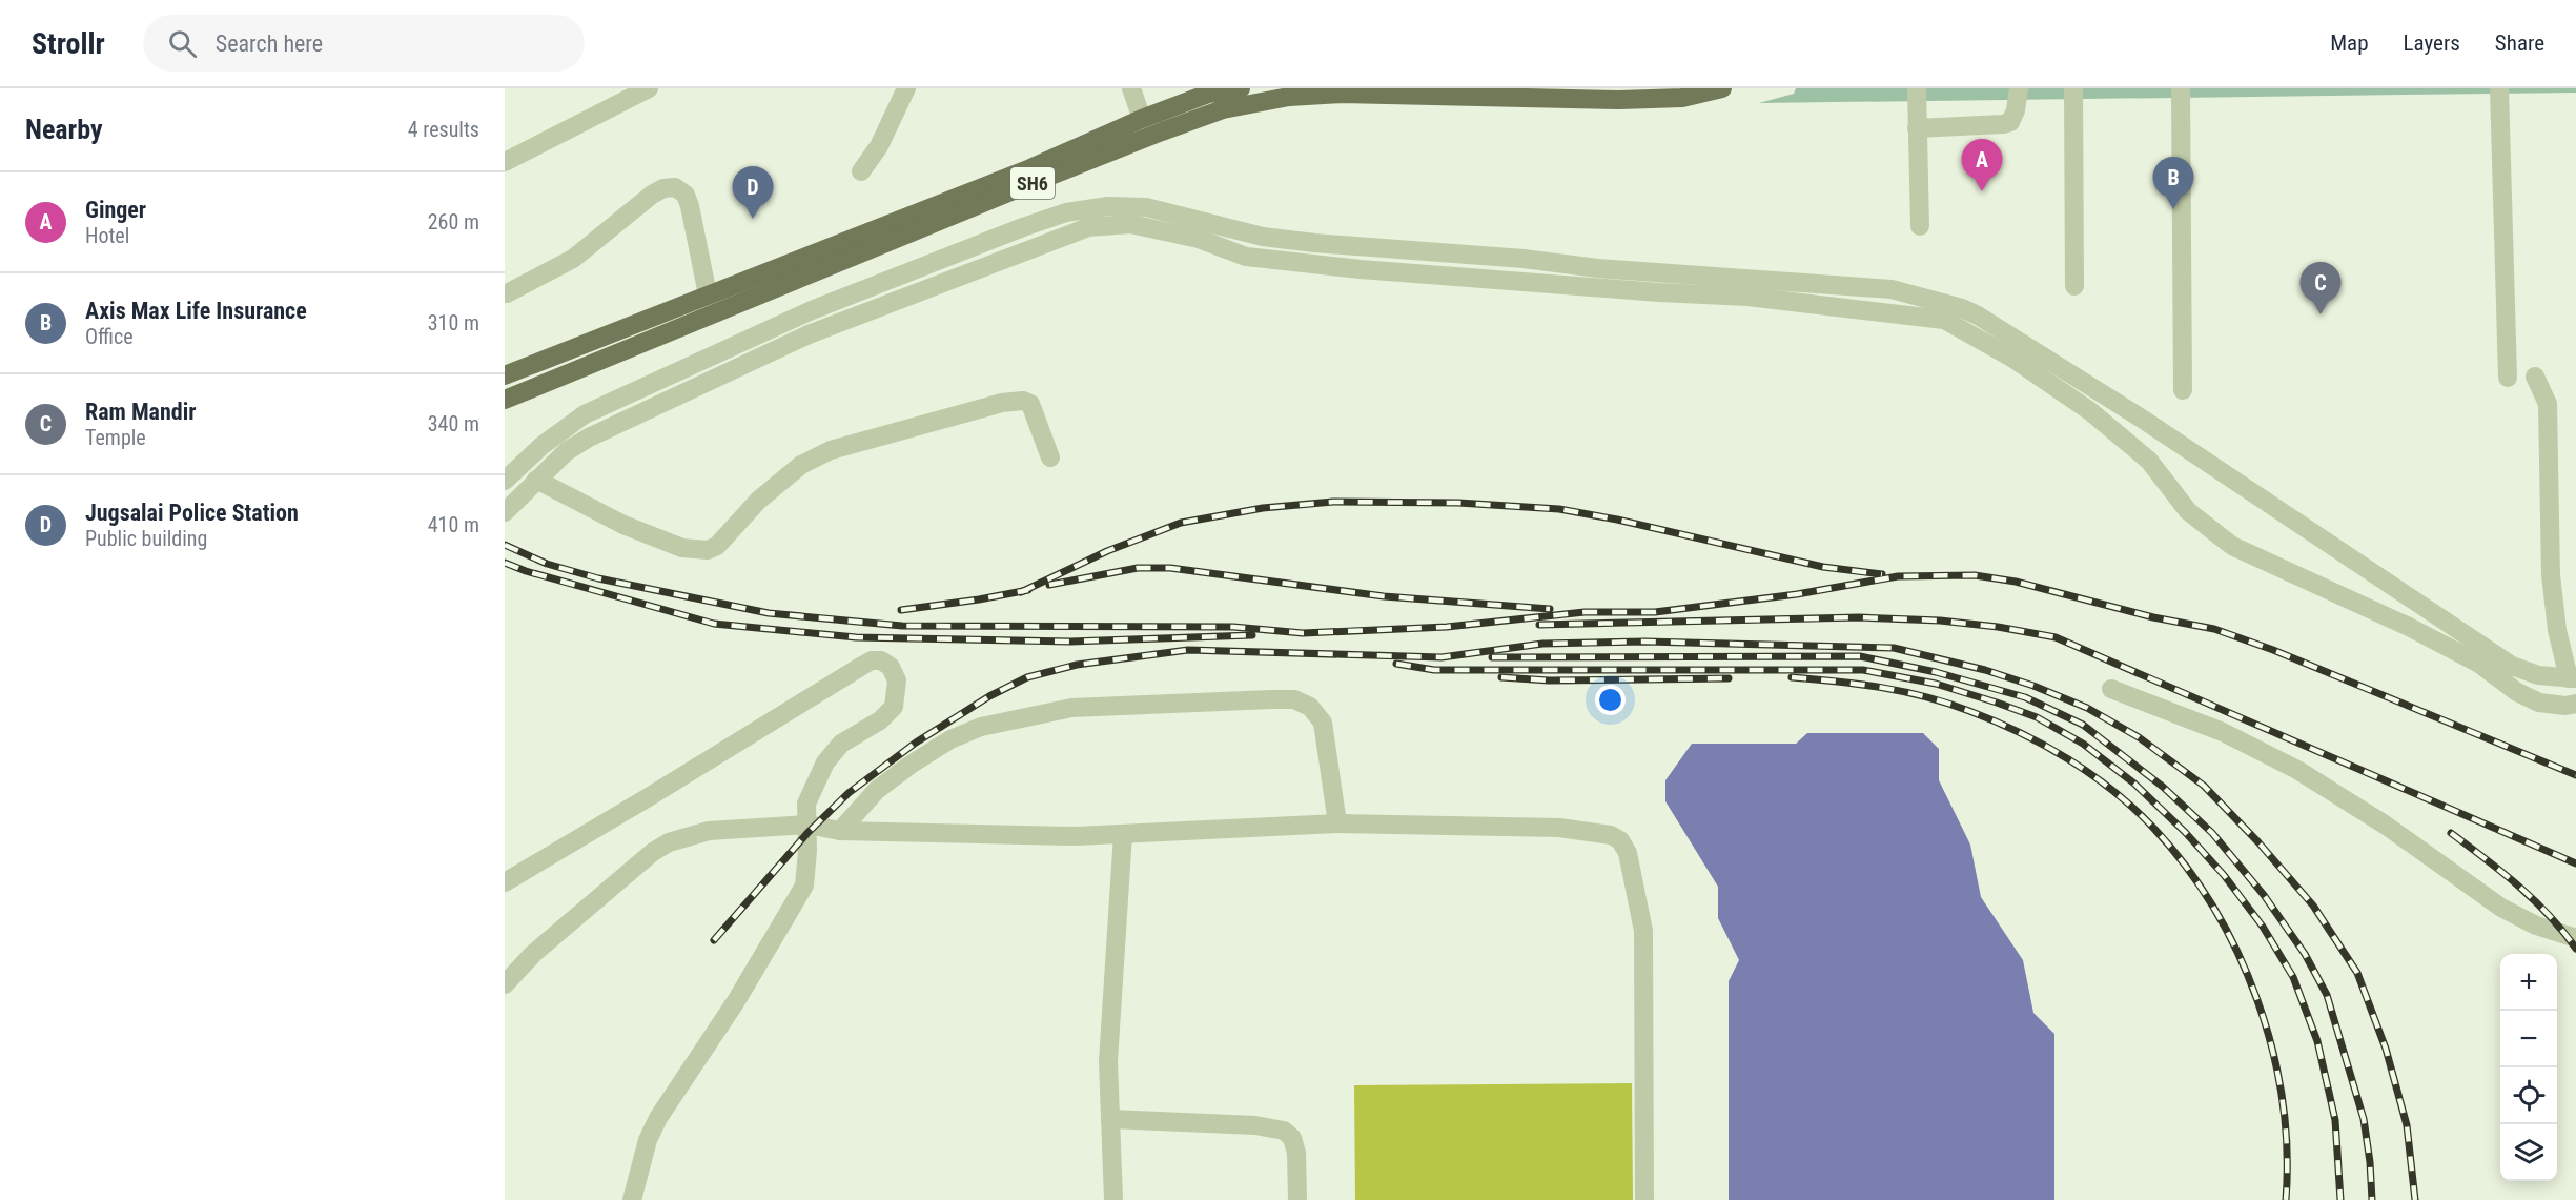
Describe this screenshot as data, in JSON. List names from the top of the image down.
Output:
{
  "streets": {
    "main road": ["SH6"]
  },
  "page": {
    "header": "Strollr",
    "search": "Search here",
    "nav": ["Map", "Layers", "Share"],
    "heading": ["Nearby", "4 results"],
    "pins": [
      "A",
      "B",
      "D",
      "C"
    ],
    "list": [
      {
        "mark": "A",
        "name": "Ginger",
        "note": "Hotel",
        "value": "260 m"
      },
      {
        "mark": "B",
        "name": "Axis Max Life Insurance",
        "note": "Office",
        "value": "310 m"
      },
      {
        "mark": "C",
        "name": "Ram Mandir",
        "note": "Temple",
        "value": "340 m"
      },
      {
        "mark": "D",
        "name": "Jugsalai Police Station",
        "note": "Public building",
        "value": "410 m"
      }
    ],
    "map_buttons": ["+", "−"]
  }
}
